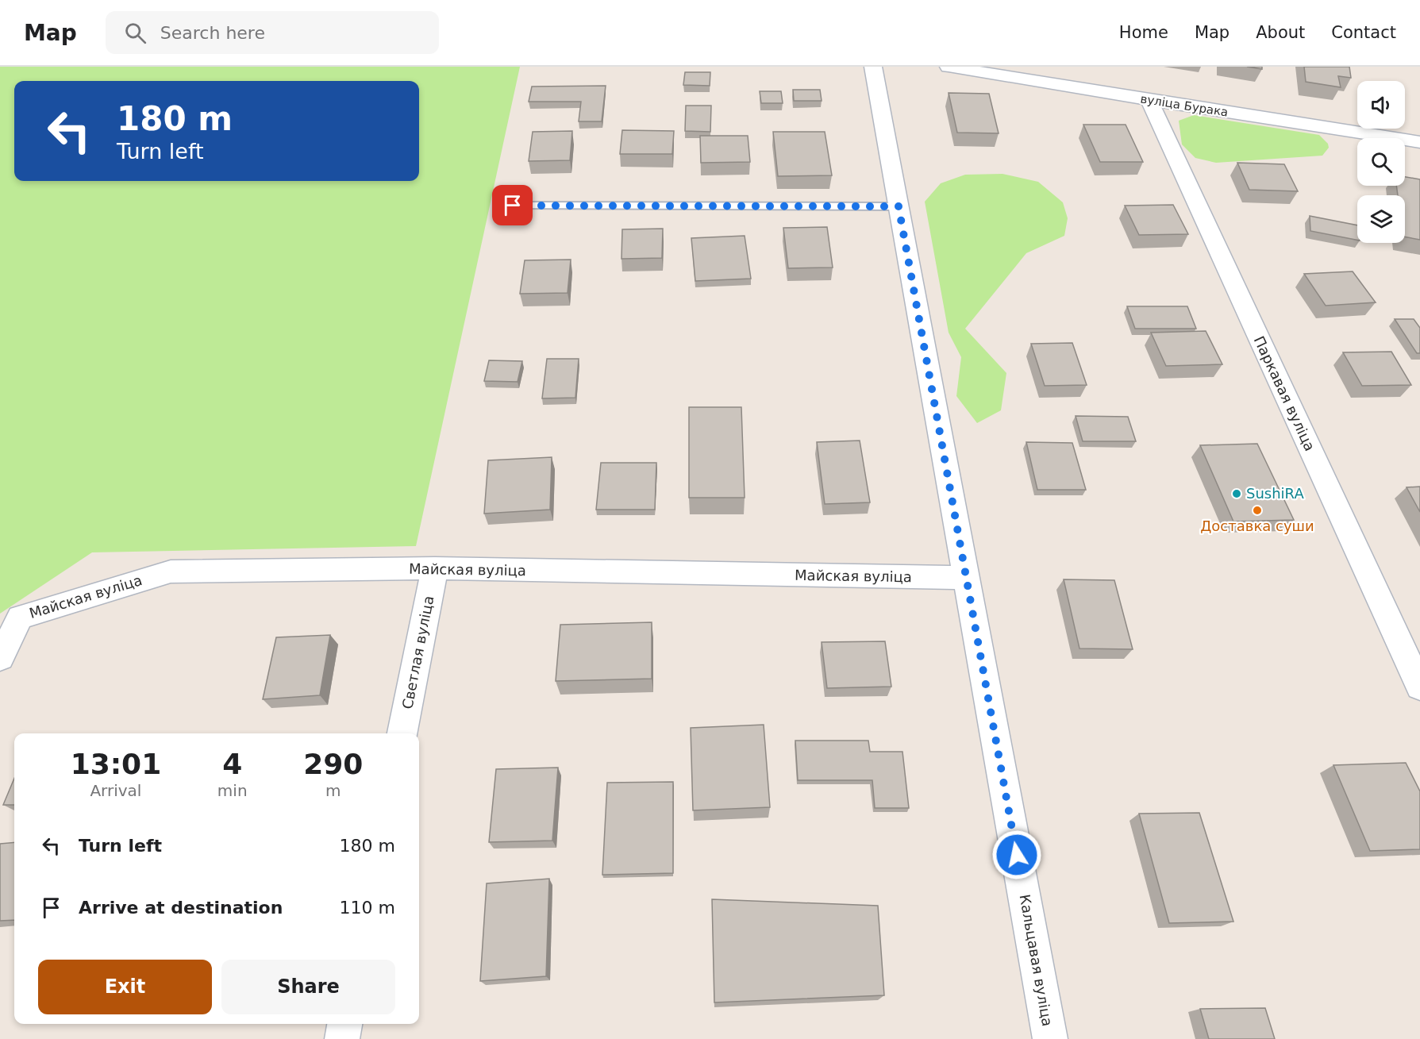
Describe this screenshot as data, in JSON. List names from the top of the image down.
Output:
{
  "streets": {
    "street": [
      "вуліца Бурака",
      "Паркавая вуліца",
      "Майская вуліца",
      "Светлая вуліца",
      "Кальцавая вуліца"
    ]
  },
  "crossings": [
    ["вуліца Бурака", "Паркавая вуліца"],
    ["Майская вуліца", "Светлая вуліца"],
    ["Майская вуліца", "Кальцавая вуліца"]
  ],
  "places": ["SushiRA", "Доставка суши"],
  "page": {
    "header": "Map",
    "search": "Search here",
    "nav": [
      "Home",
      "Map",
      "About",
      "Contact"
    ],
    "turn": ["180 m", "Turn left"],
    "eta": [
      "13:01",
      "Arrival",
      "4",
      "min",
      "290",
      "m"
    ],
    "list": [
      {
        "name": "Turn left",
        "value": "180 m"
      },
      {
        "name": "Arrive at destination",
        "value": "110 m"
      }
    ],
    "buttons": ["Exit", "Share"]
  }
}
